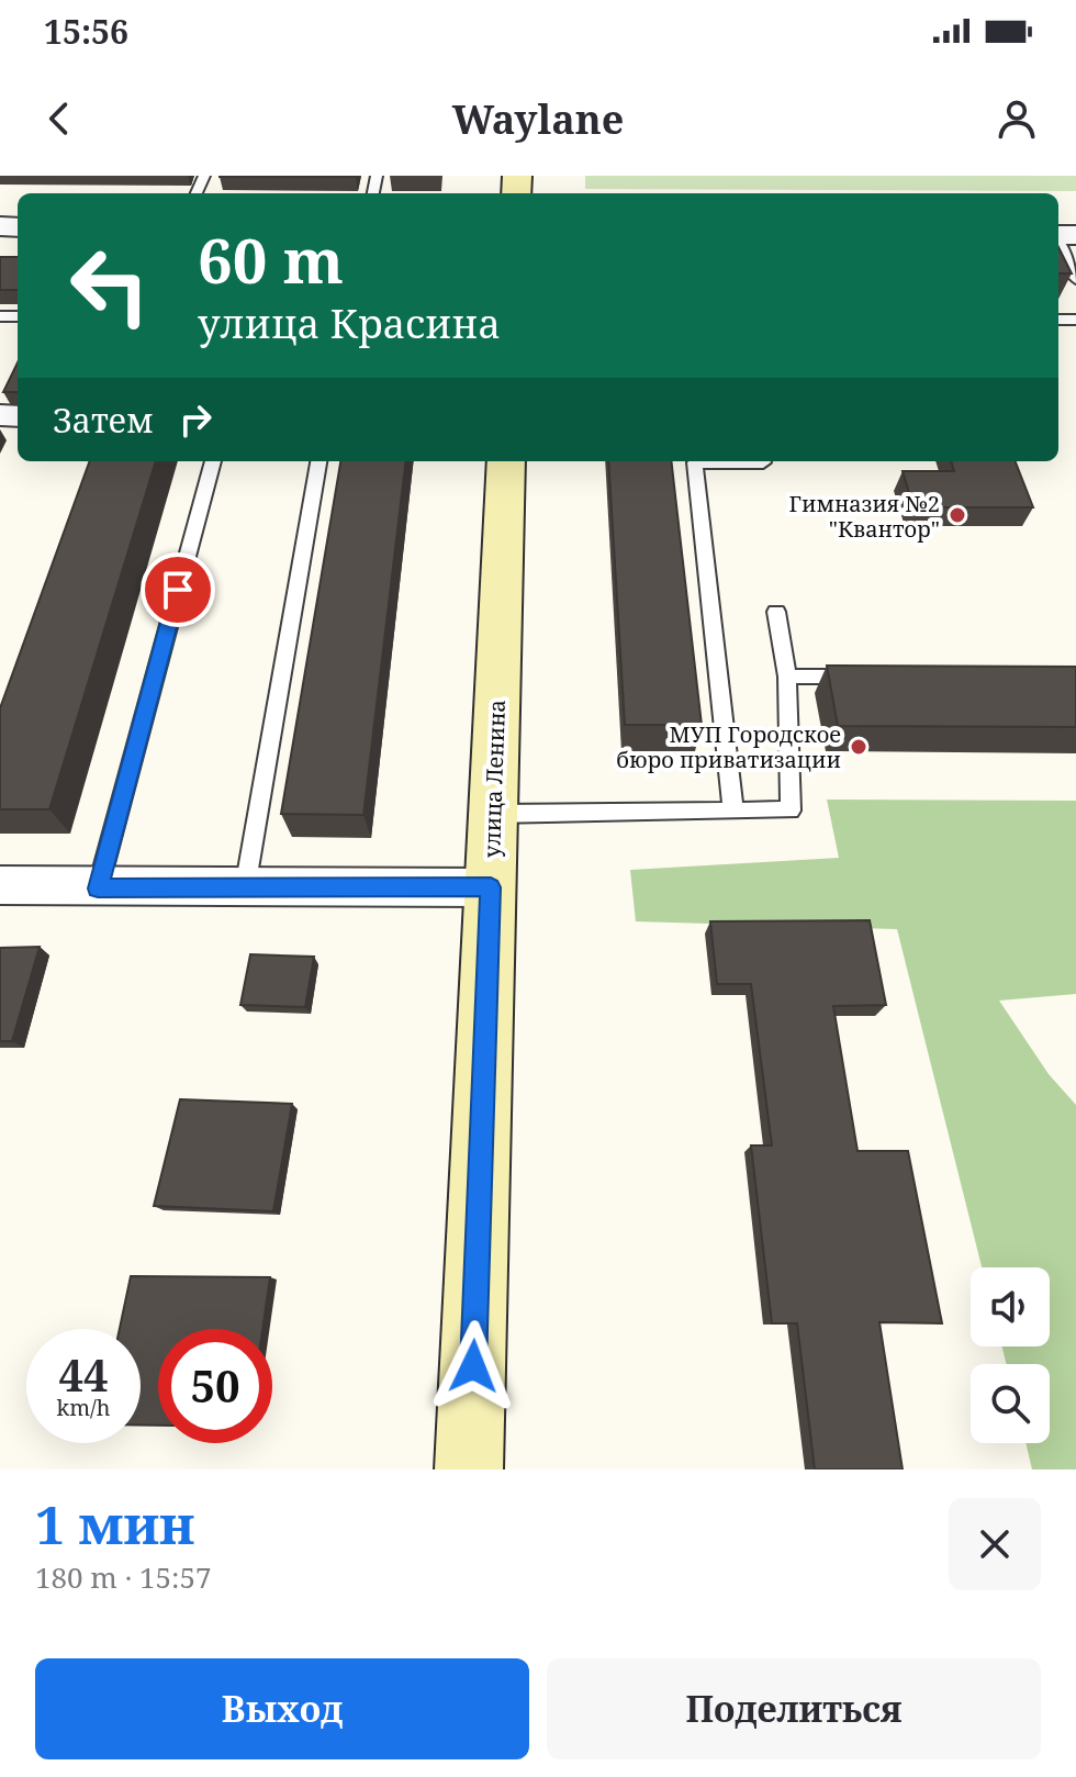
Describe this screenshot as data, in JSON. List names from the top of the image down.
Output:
{
  "streets": {
    "main road": ["улица Ленина"]
  },
  "places": ["Гимназия №2 \"Квантор\"", "МУП Городское бюро приватизации"],
  "page": {
    "status": "15:56",
    "header": "Waylane",
    "turn": ["60 m", "улица Красина"],
    "then": "Затем",
    "speed": "44 km/h",
    "limit": "50",
    "heading": ["1 мин", "180 m · 15:57"],
    "buttons": ["Выход", "Поделиться"]
  }
}
